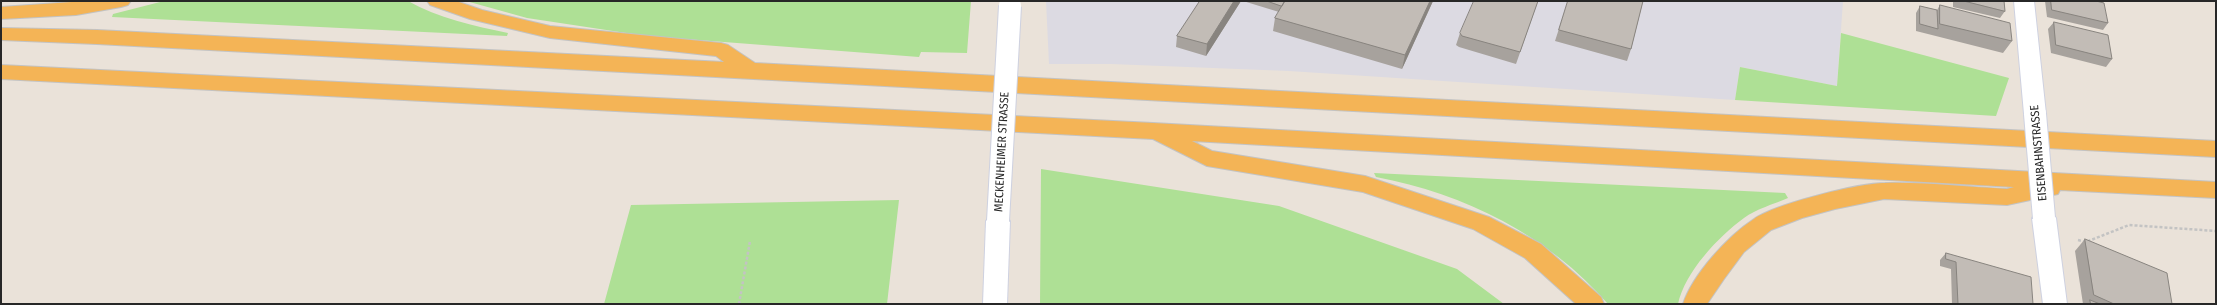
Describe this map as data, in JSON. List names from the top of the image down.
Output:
{
  "streets": {
    "street": ["MECKENHEIMER STRASSE", "EISENBAHNSTRASSE"]
  }
}
